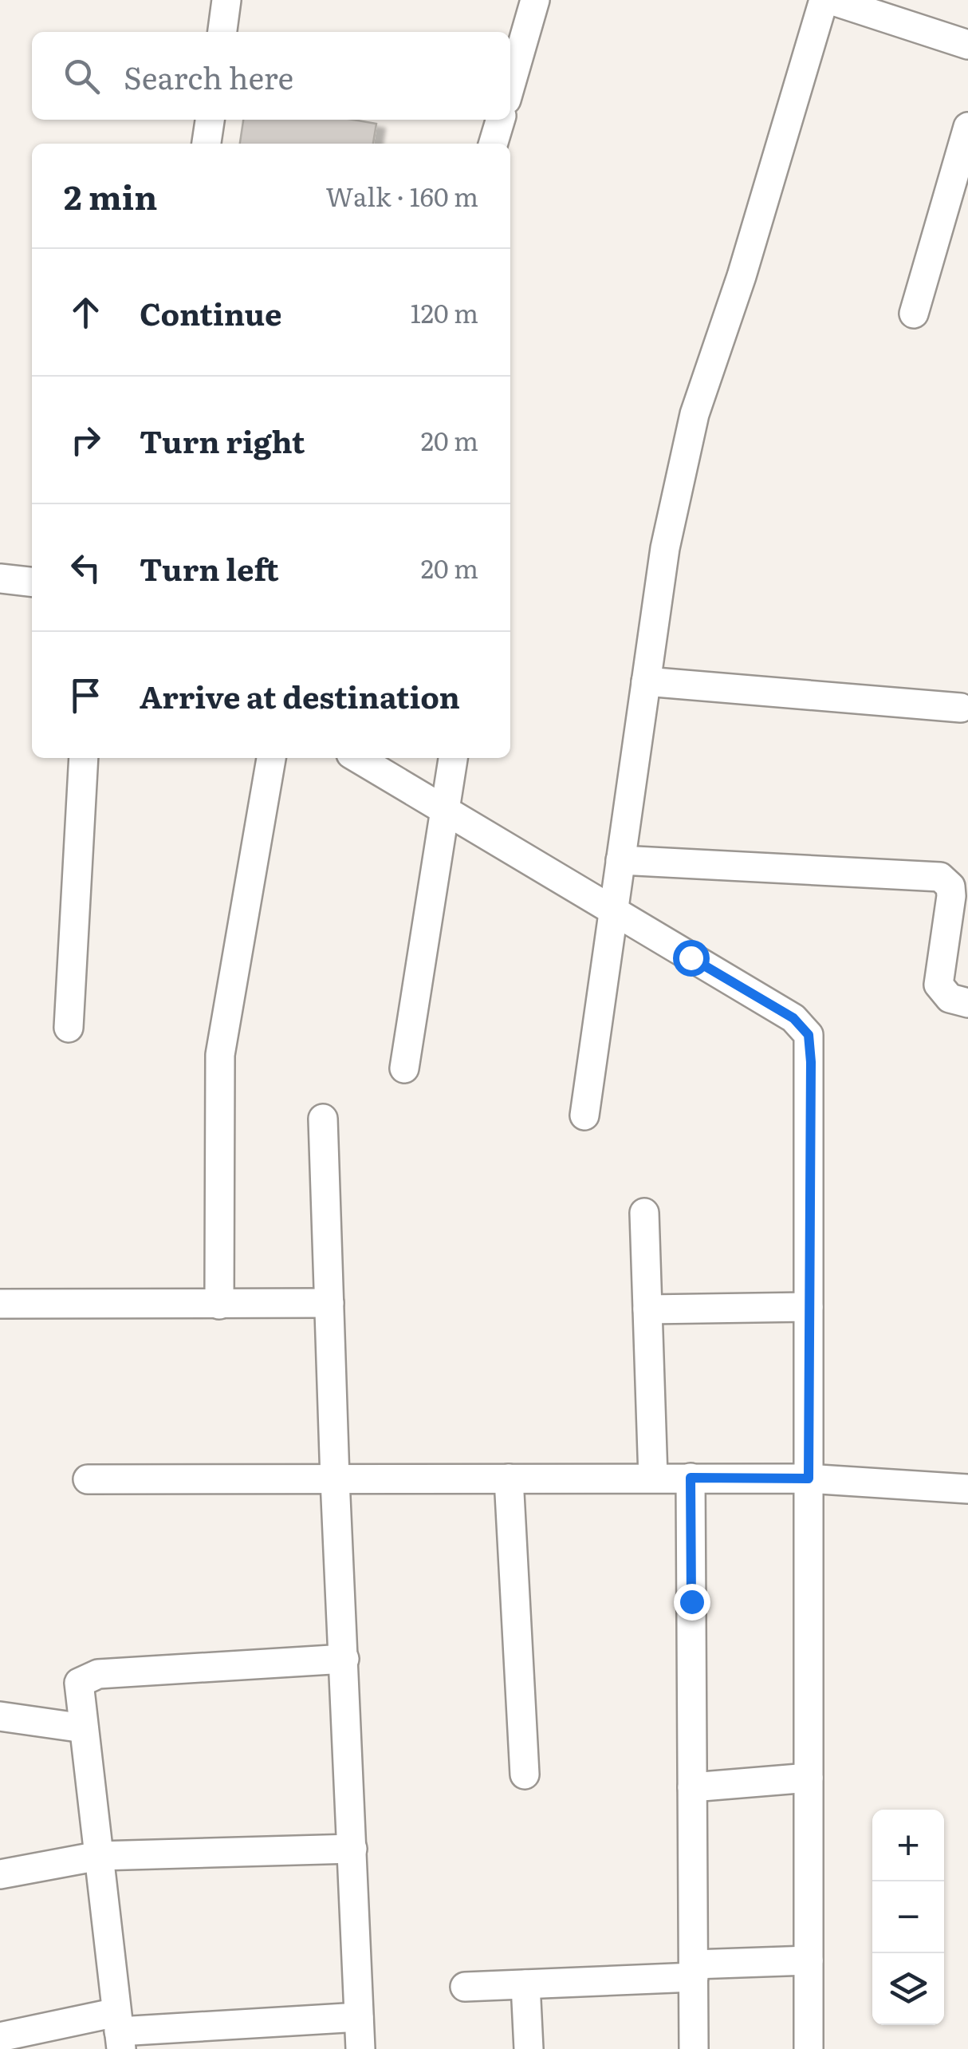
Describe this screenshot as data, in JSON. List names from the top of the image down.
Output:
{
  "page": {
    "search": "Search here",
    "heading": ["2 min", "Walk · 160 m"],
    "list": [
      ["Continue", "120 m"],
      ["Turn right", "20 m"],
      ["Turn left", "20 m"],
      "Arrive at destination"
    ],
    "map_buttons": ["+", "−"]
  }
}
